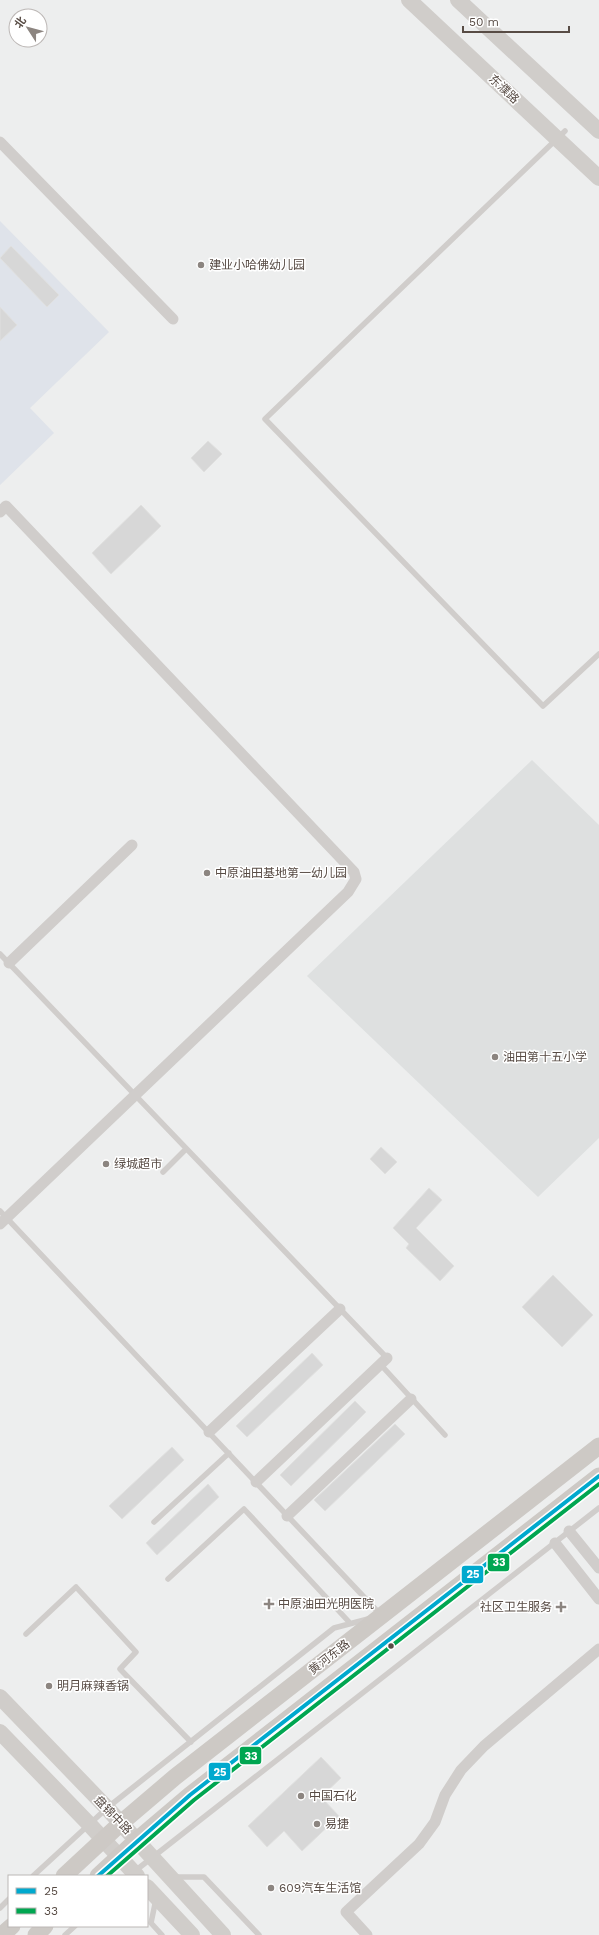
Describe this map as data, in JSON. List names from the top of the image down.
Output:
{
  "streets": {
    "main road": ["东濮路", "黄河东路", "盘锦中路"]
  },
  "crossings": [
    ["黄河东路", "盘锦中路"]
  ],
  "places": {
    "other": [
      "建业小哈佛幼儿园",
      "中原油田基地第一幼儿园",
      "油田第十五小学",
      "绿城超市",
      "明月麻辣香锅",
      "中国石化",
      "易捷",
      "609汽车生活馆"
    ],
    "health": ["中原油田光明医院", "社区卫生服务"]
  },
  "lines": ["transit line 25", "transit line 33"],
  "legend": ["25", "33"],
  "scale_bar": "50 m",
  "north": "top left"
}
